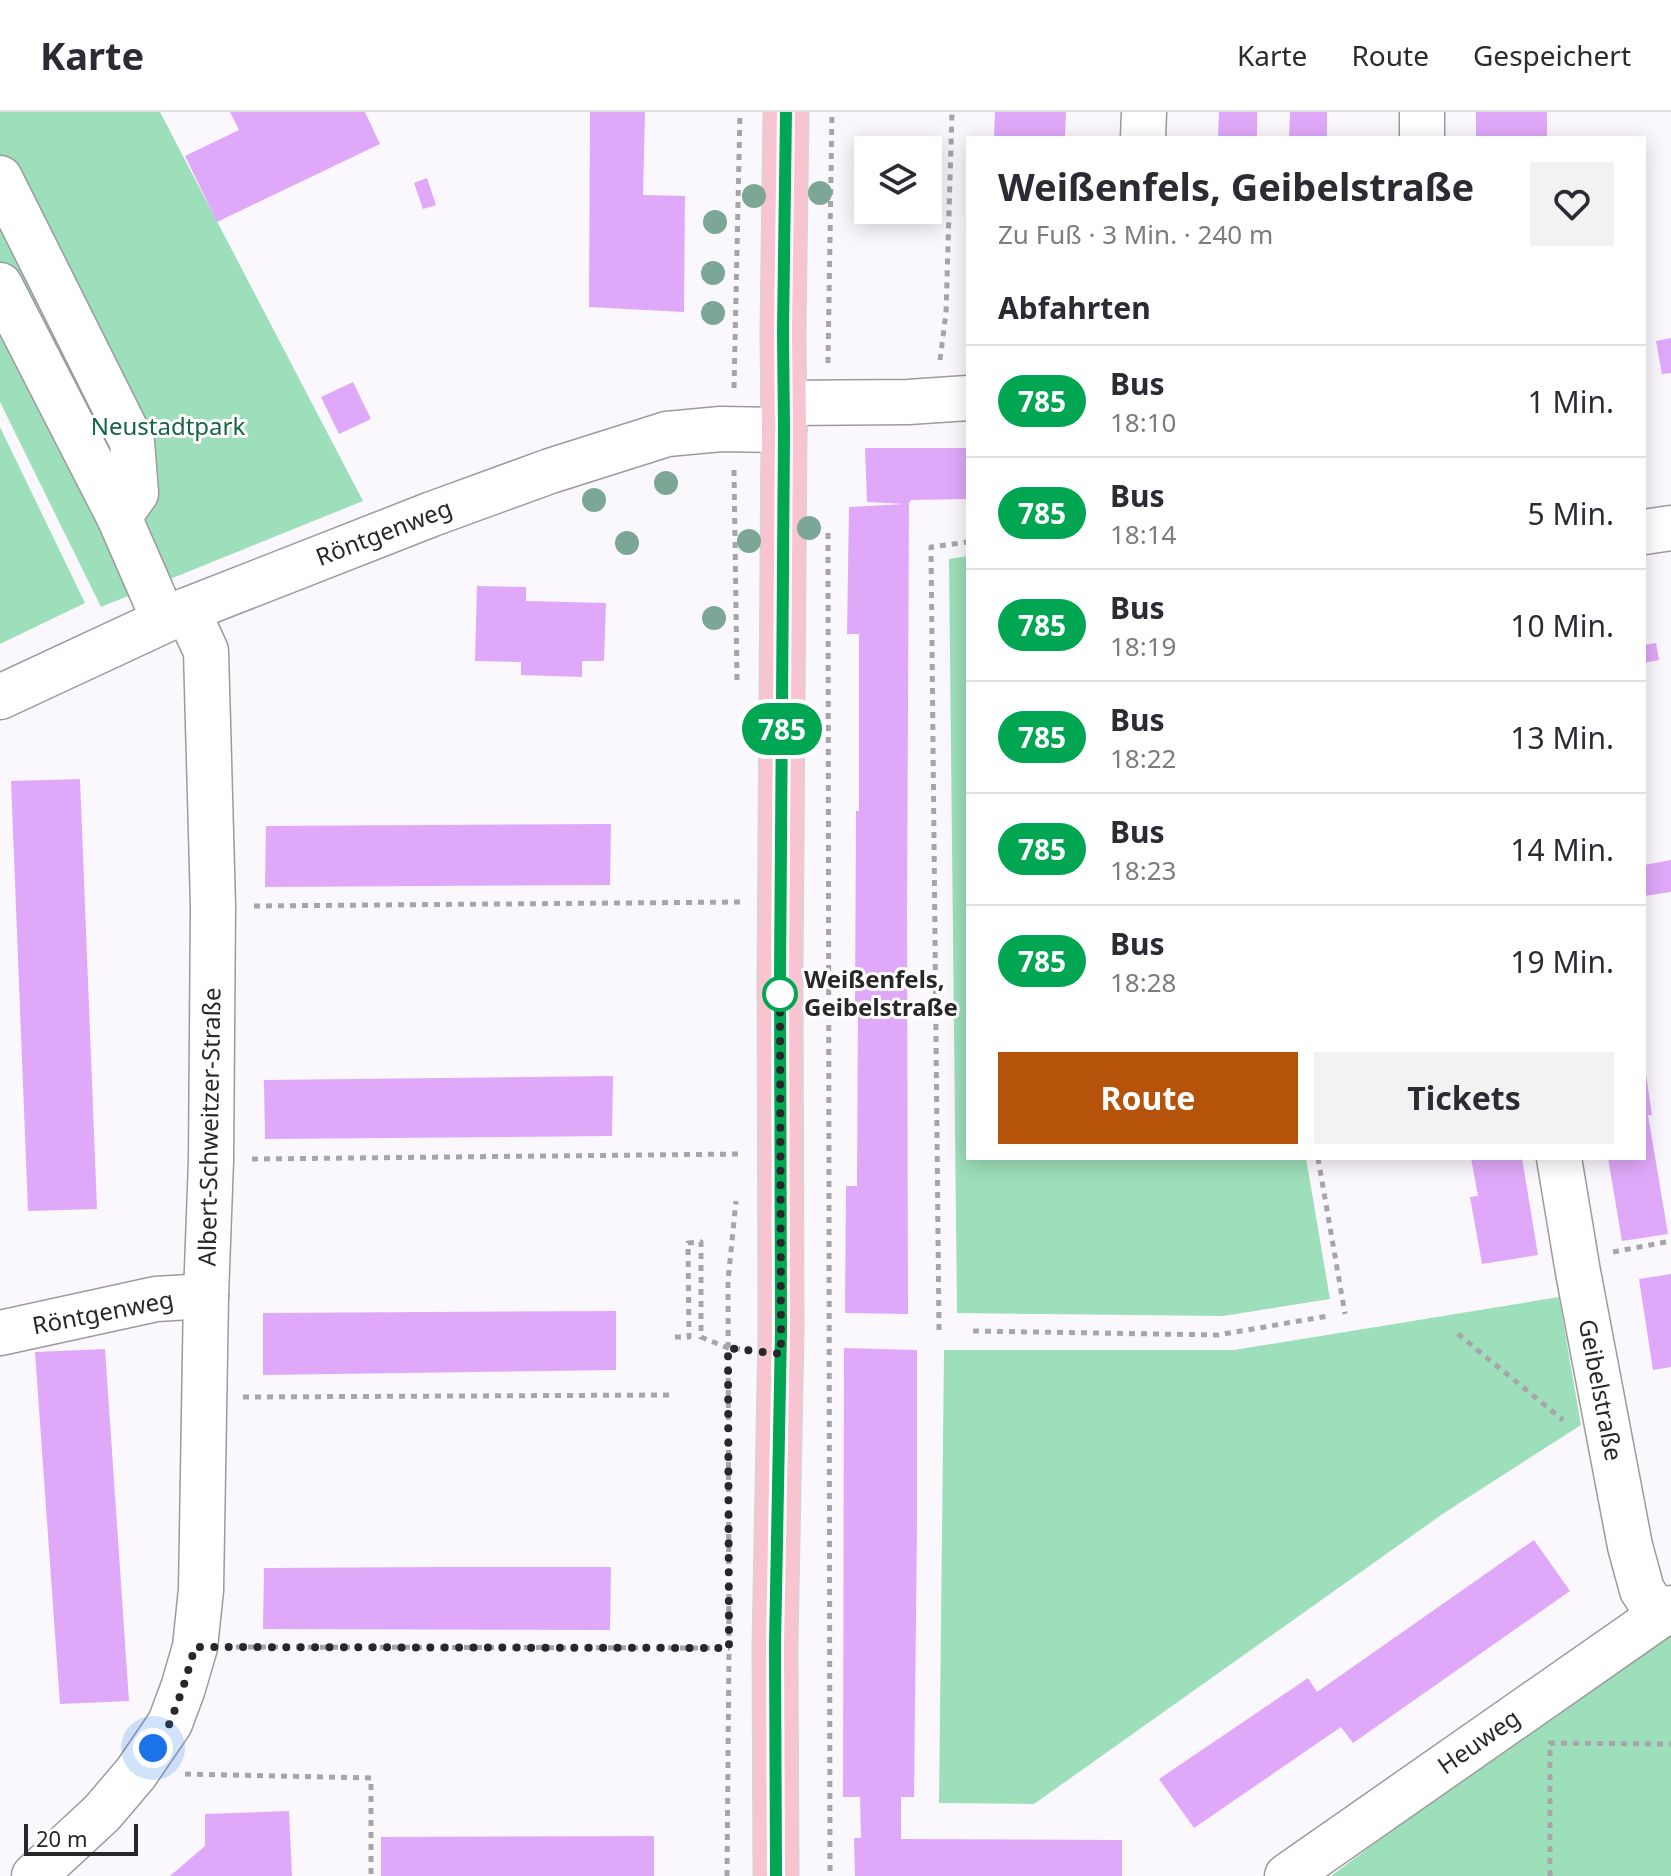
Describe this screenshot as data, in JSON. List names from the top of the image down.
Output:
{
  "streets": {
    "street": [
      "Röntgenweg",
      "Albert-Schweitzer-Straße",
      "Geibelstraße",
      "Heuweg"
    ]
  },
  "crossings": [
    ["Röntgenweg", "Albert-Schweitzer-Straße"],
    ["Geibelstraße", "Heuweg"]
  ],
  "parks": ["Neustadtpark"],
  "places": ["Weißenfels, Geibelstraße"],
  "lines": ["bus line 785"],
  "scale_bar": "20 m",
  "page": {
    "header": "Karte",
    "nav": ["Karte", "Route", "Gespeichert"],
    "on_map": "785",
    "heading": [
      ["Weißenfels, Geibelstraße", "Zu Fuß · 3 Min. · 240 m"],
      "Abfahrten"
    ],
    "list": [
      {
        "mark": "785",
        "name": "Bus",
        "note": "18:10",
        "value": "1 Min."
      },
      {
        "mark": "785",
        "name": "Bus",
        "note": "18:14",
        "value": "5 Min."
      },
      {
        "mark": "785",
        "name": "Bus",
        "note": "18:19",
        "value": "10 Min."
      },
      {
        "mark": "785",
        "name": "Bus",
        "note": "18:22",
        "value": "13 Min."
      },
      {
        "mark": "785",
        "name": "Bus",
        "note": "18:23",
        "value": "14 Min."
      },
      {
        "mark": "785",
        "name": "Bus",
        "note": "18:28",
        "value": "19 Min."
      }
    ],
    "buttons": ["Route", "Tickets"],
    "scale": "20 m"
  }
}
